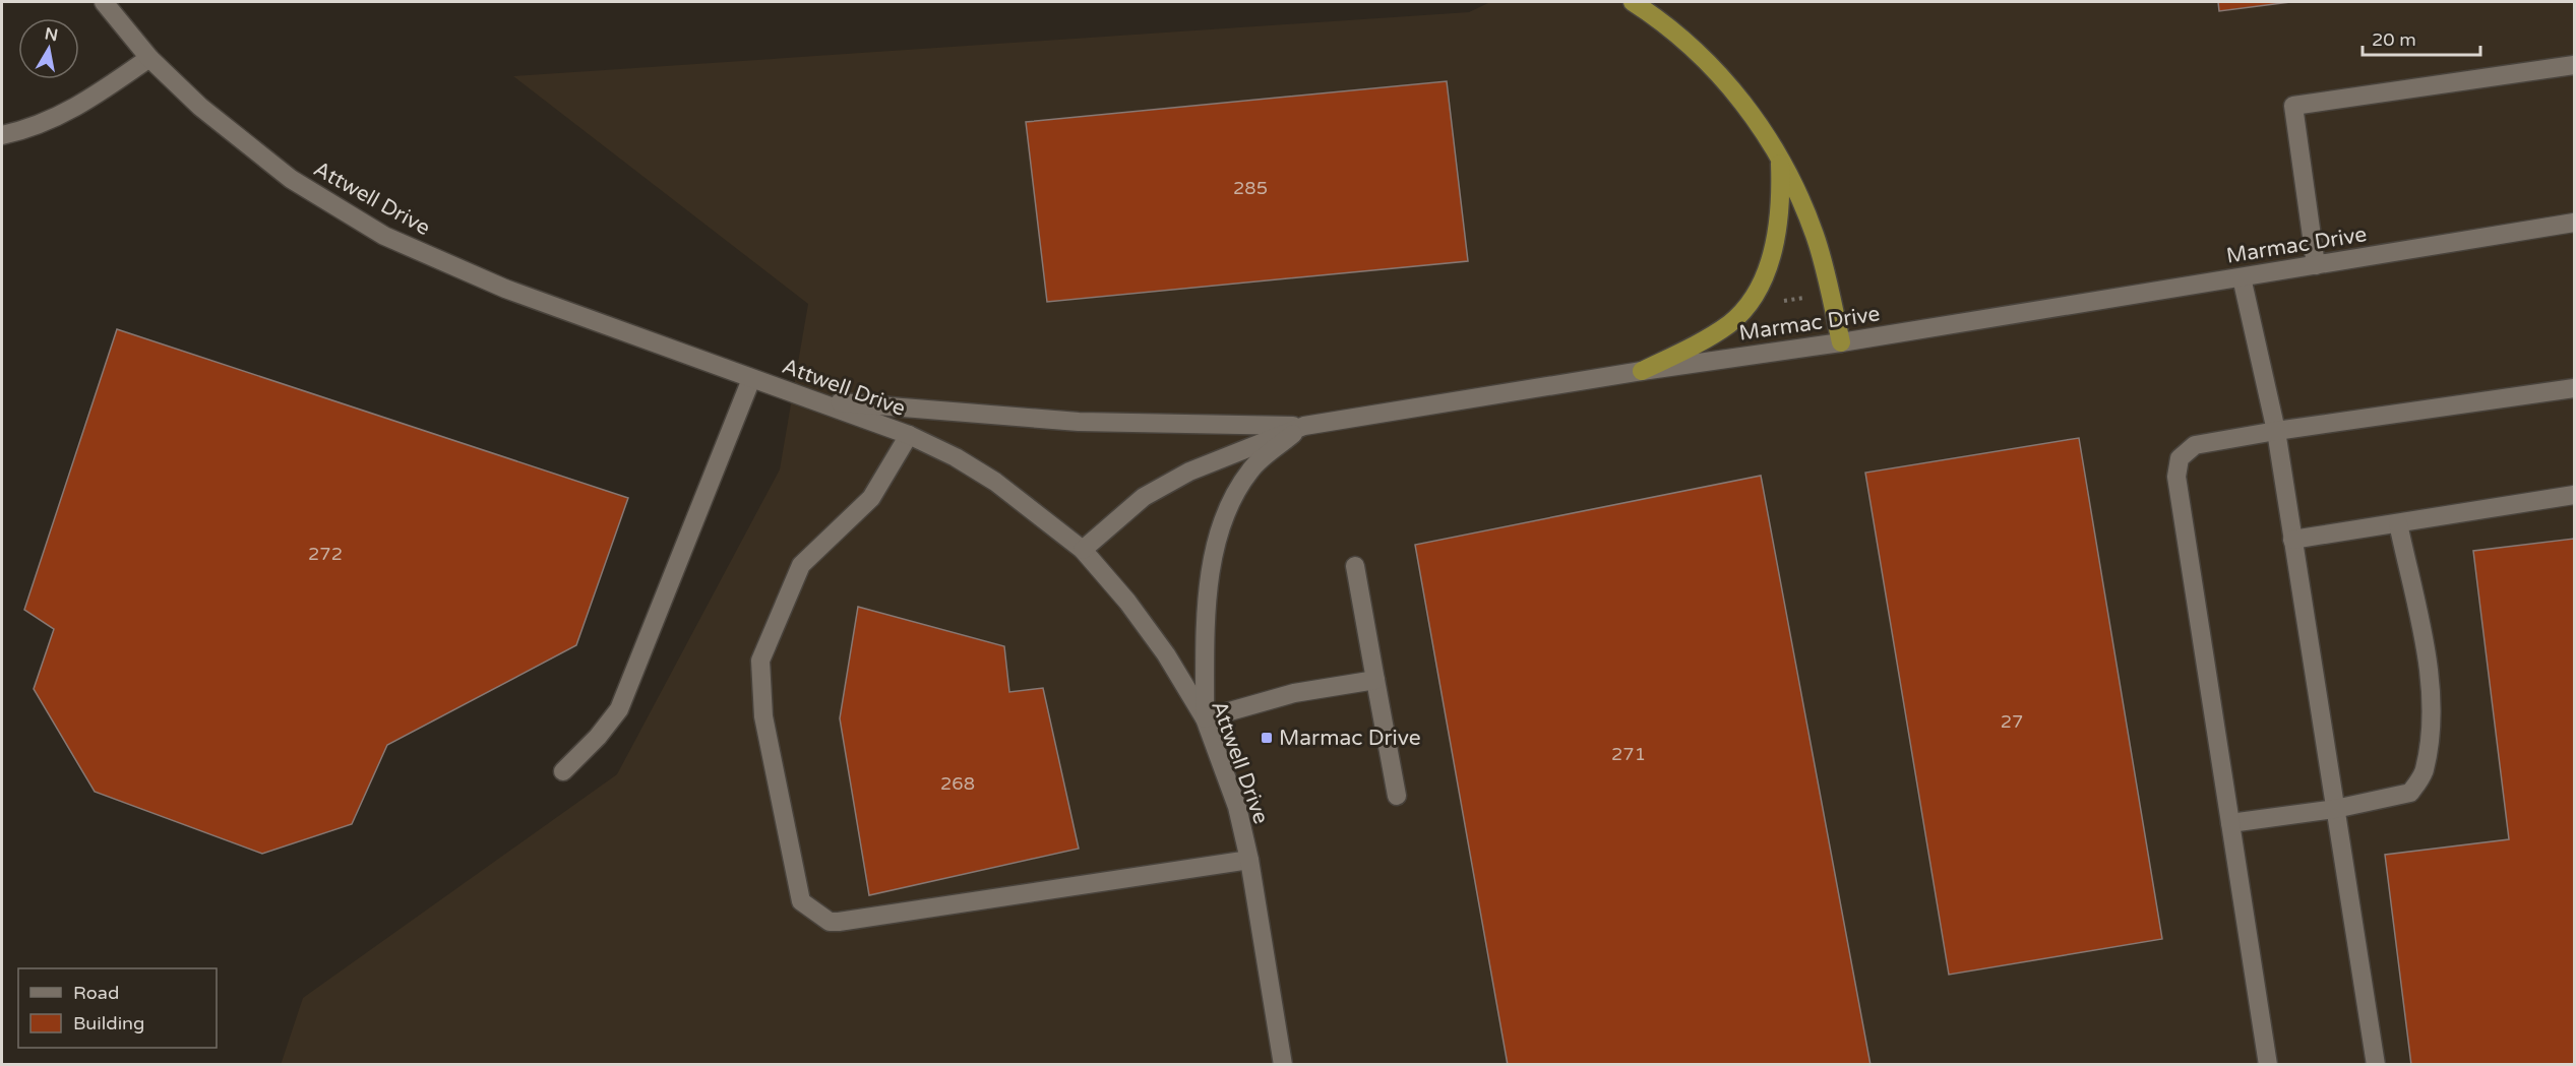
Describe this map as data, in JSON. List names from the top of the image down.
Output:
{
  "streets": {
    "street": ["Attwell Drive", "Marmac Drive"]
  },
  "crossings": [
    ["Attwell Drive", "Marmac Drive"]
  ],
  "places": {
    "transit": ["Marmac Drive"]
  },
  "house_numbers": [
    "285",
    "272",
    "27",
    "271",
    "268"
  ],
  "legend": ["Road", "Building"],
  "scale_bar": "20 m",
  "north": "top"
}
